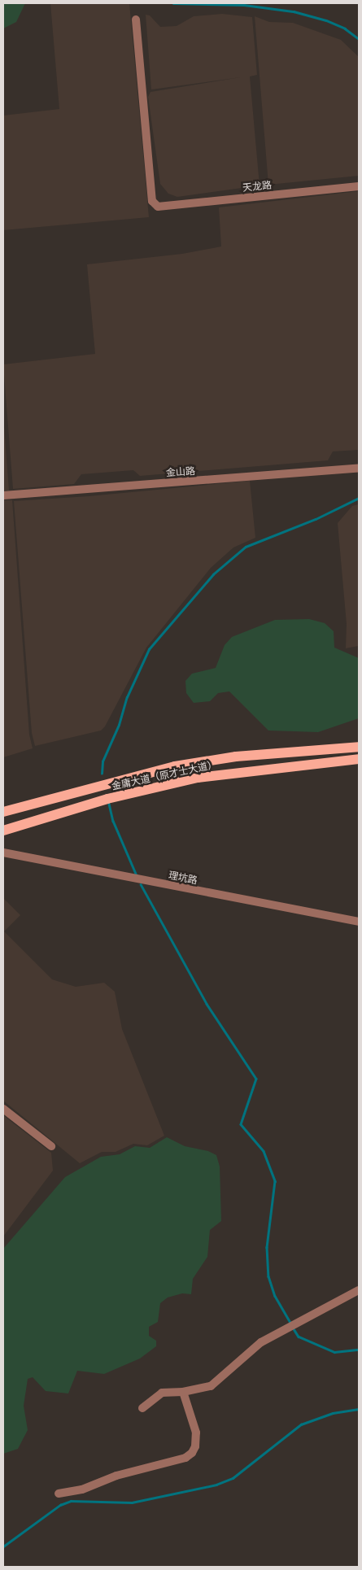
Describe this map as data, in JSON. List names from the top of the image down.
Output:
{
  "streets": {
    "main road": ["金庸大道（原才士大道）"],
    "street": ["天龙路", "金山路", "理坑路"]
  }
}
